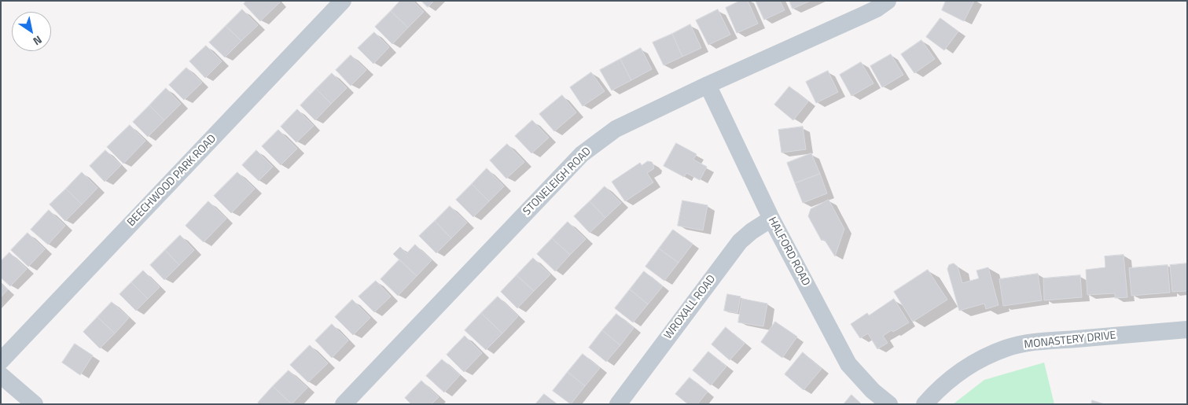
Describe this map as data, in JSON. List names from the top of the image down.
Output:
{
  "streets": {
    "street": [
      "BEECHWOOD PARK ROAD",
      "STONELEIGH ROAD",
      "HALFORD ROAD",
      "WROXALL ROAD",
      "MONASTERY DRIVE"
    ]
  },
  "crossings": [
    ["STONELEIGH ROAD", "HALFORD ROAD"],
    ["HALFORD ROAD", "WROXALL ROAD"]
  ],
  "north": "bottom right"
}
